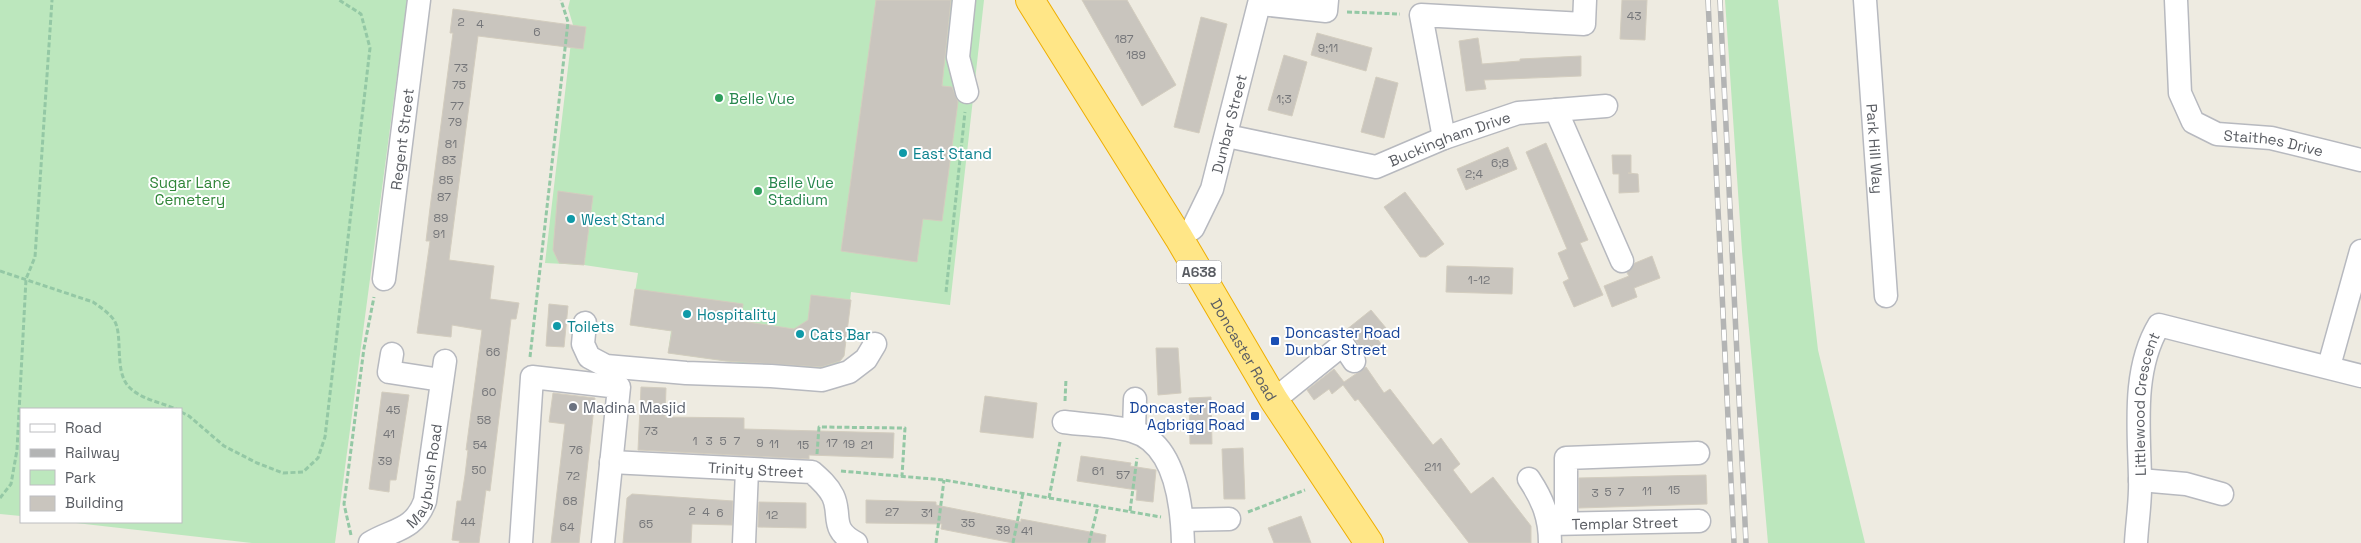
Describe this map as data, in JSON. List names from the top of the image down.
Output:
{
  "streets": {
    "highway": ["A638", "Doncaster Road"],
    "street": [
      "Dunbar Street",
      "Regent Street",
      "Buckingham Drive",
      "Staithes Drive",
      "Park Hill Way",
      "Littlewood Crescent",
      "Trinity Street",
      "Maybush Road",
      "Templar Street"
    ]
  },
  "crossings": [
    ["Dunbar Street", "Buckingham Drive"],
    ["Dunbar Street", "Doncaster Road"]
  ],
  "parks": ["Sugar Lane Cemetery"],
  "places": {
    "other": [
      "Belle Vue",
      "East Stand",
      "Belle Vue Stadium",
      "West Stand",
      "Hospitality",
      "Toilets",
      "Cats Bar",
      "Madina Masjid"
    ],
    "transit": ["Doncaster Road Dunbar Street", "Doncaster Road Agbrigg Road"]
  },
  "house_numbers": [
    "43",
    "2",
    "4",
    "6",
    "187",
    "9;11",
    "189",
    "73",
    "75",
    "1;3",
    "77",
    "79",
    "81",
    "83",
    "6;8",
    "2;4",
    "85",
    "87",
    "89",
    "91",
    "1-12",
    "66",
    "60",
    "45",
    "58",
    "73",
    "41",
    "1",
    "3",
    "5",
    "7",
    "9",
    "17",
    "11",
    "19",
    "54",
    "15",
    "21",
    "76",
    "39",
    "211",
    "50",
    "61",
    "57",
    "72",
    "15",
    "11",
    "5",
    "7",
    "3",
    "68",
    "2",
    "4",
    "27",
    "6",
    "31",
    "12",
    "44",
    "35",
    "65",
    "64",
    "39",
    "41"
  ],
  "legend": [
    "Road",
    "Railway",
    "Park",
    "Building"
  ]
}
